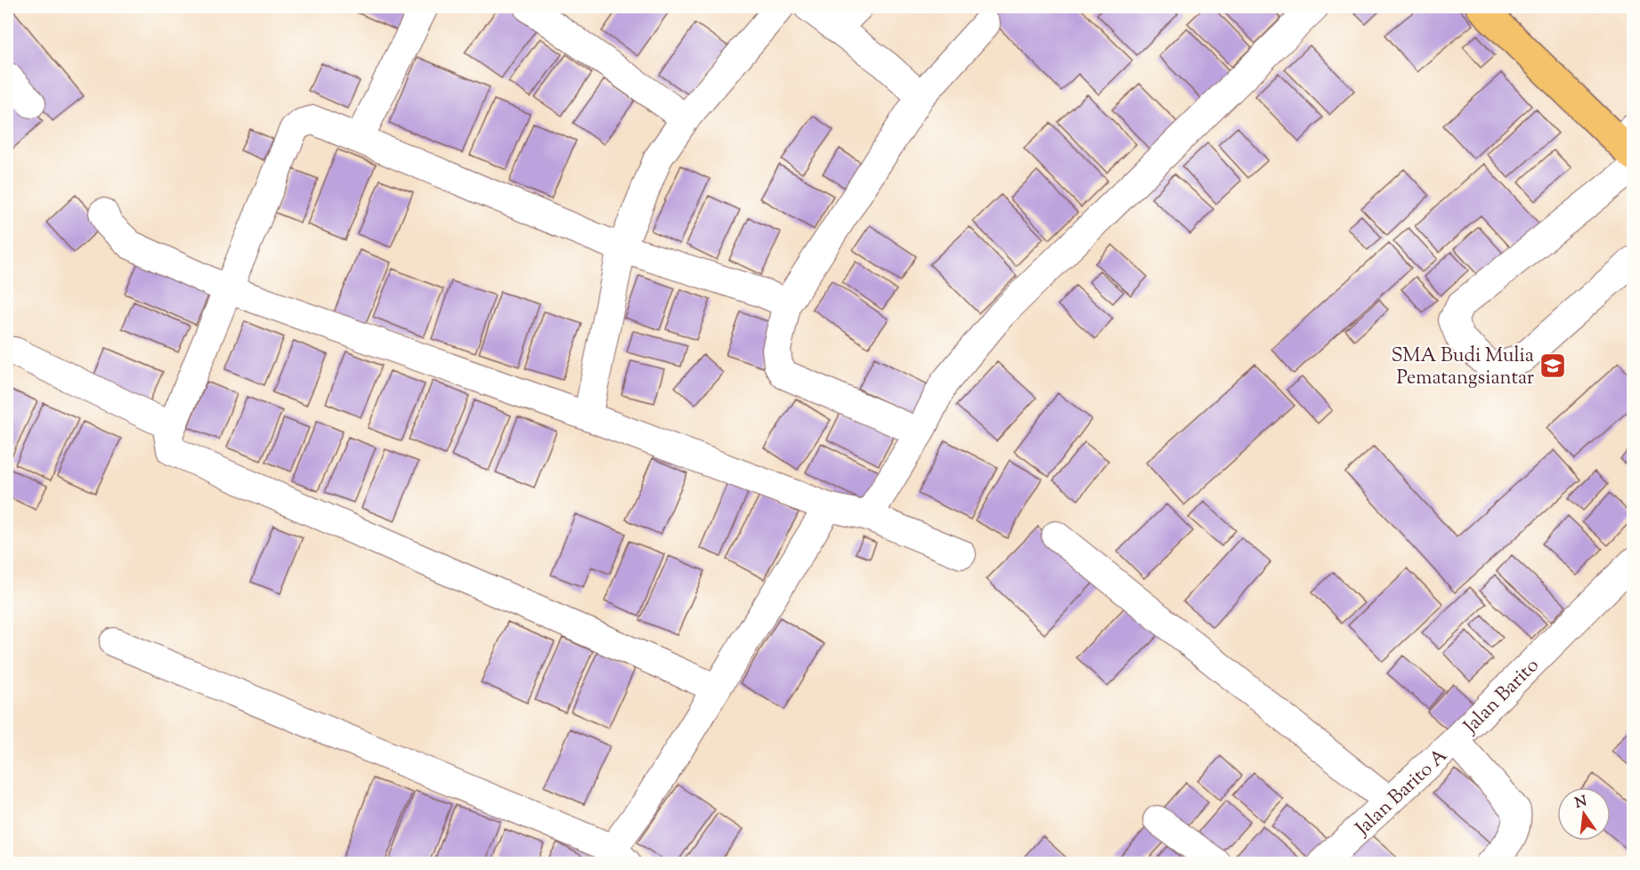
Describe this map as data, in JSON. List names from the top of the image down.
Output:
{
  "streets": {
    "street": ["Jalan Barito", "Jalan Barito A"]
  },
  "crossings": [
    ["Jalan Barito", "Jalan Barito A"]
  ],
  "places": {
    "school or university": ["SMA Budi Mulia Pematangsiantar"]
  },
  "north": "top"
}
